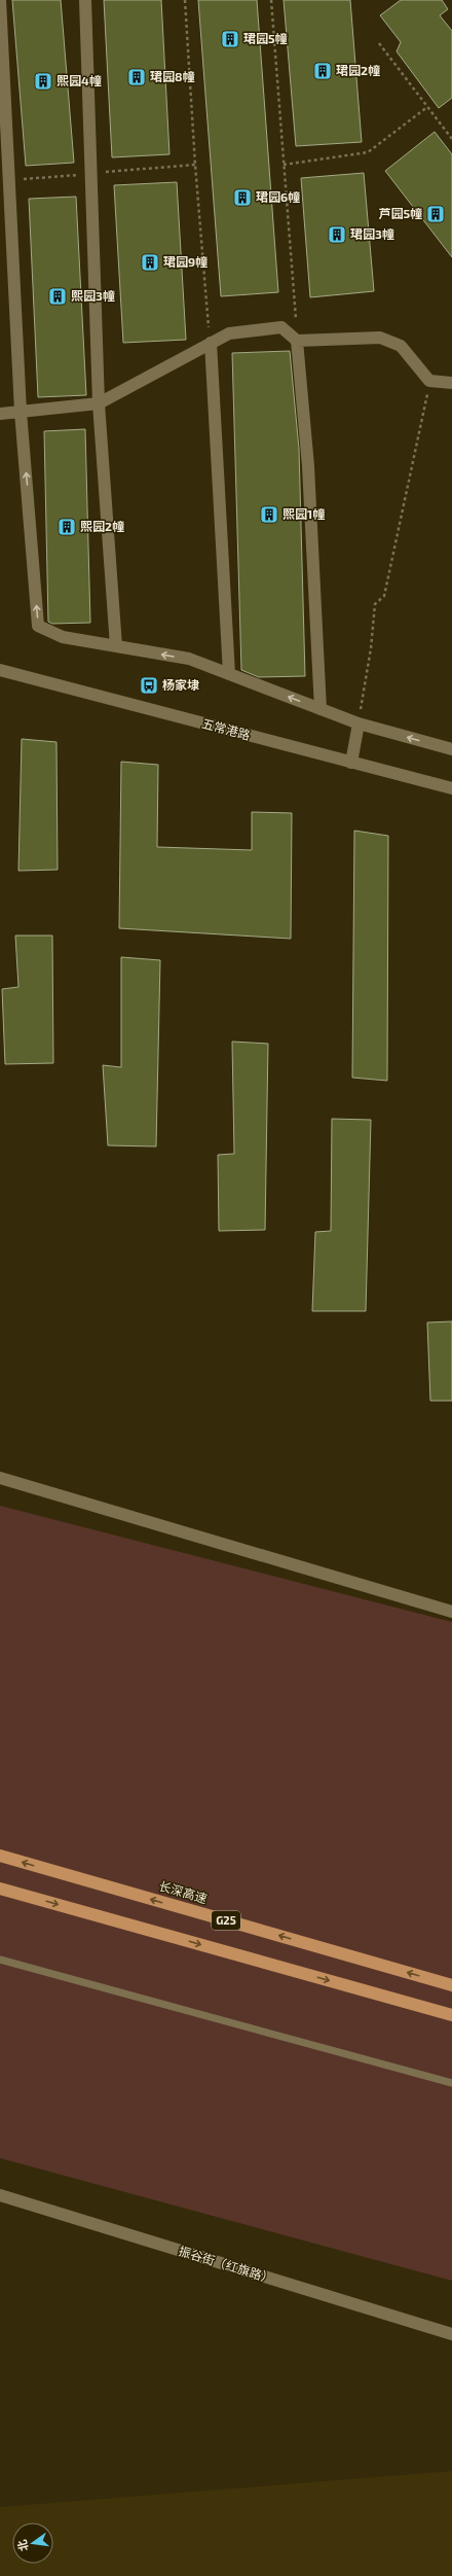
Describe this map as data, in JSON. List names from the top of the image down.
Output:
{
  "streets": {
    "highway": ["长深高速", "G25"],
    "street": ["五常港路", "振谷街（红旗路）"]
  },
  "places": {
    "building": [
      "珺园5幢",
      "珺园2幢",
      "珺园8幢",
      "熙园4幢",
      "珺园6幢",
      "芦园5幢",
      "珺园3幢",
      "珺园9幢",
      "熙园3幢",
      "熙园1幢",
      "熙园2幢"
    ],
    "bus stop": ["杨家埭"]
  },
  "north": "left"
}
